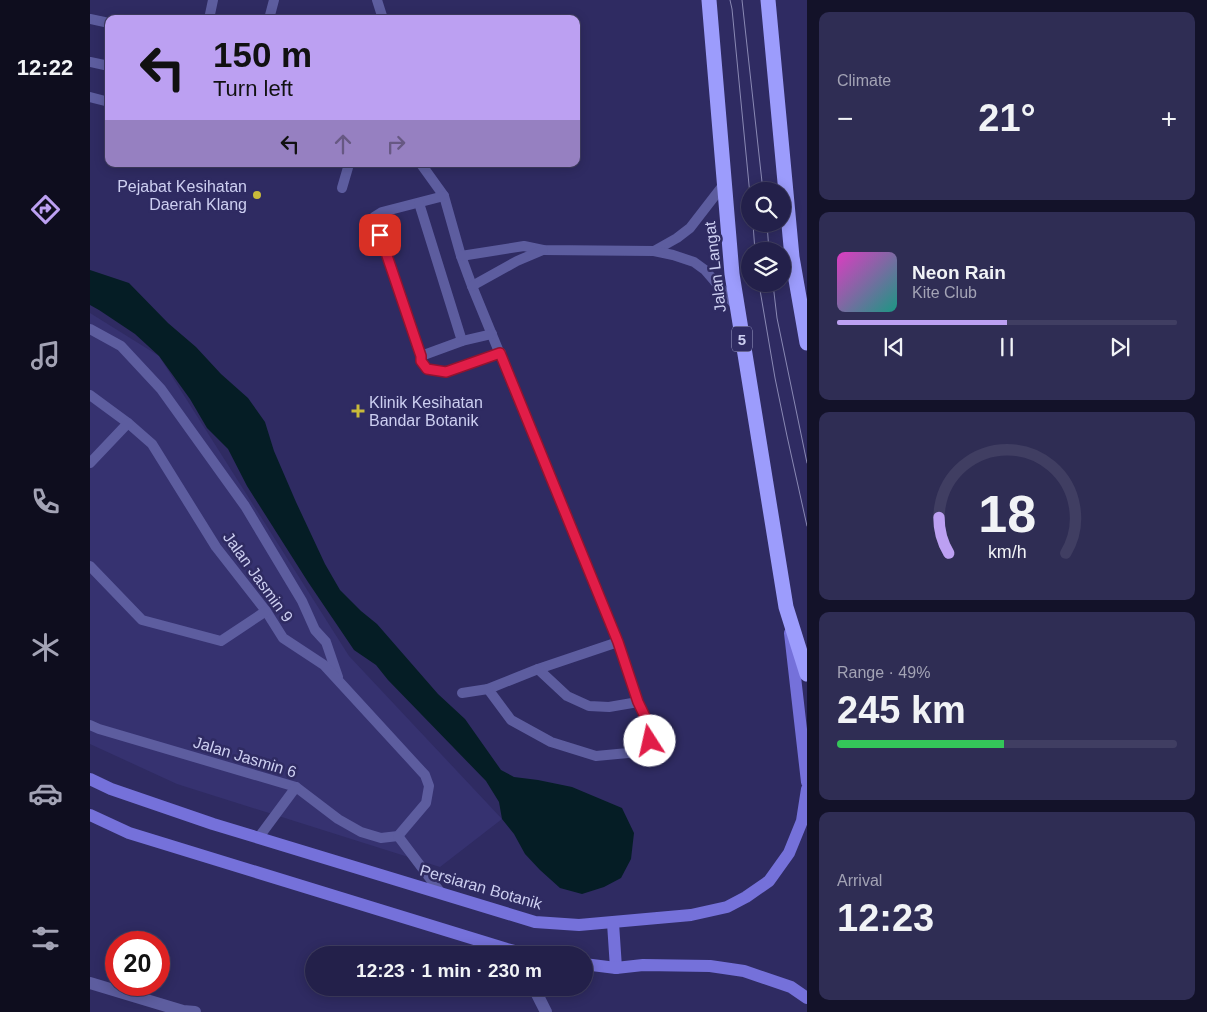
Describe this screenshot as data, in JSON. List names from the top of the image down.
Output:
{
  "streets": {
    "highway": ["Jalan Langat", "5"],
    "main road": ["Persiaran Botanik"],
    "lane": ["Jalan Jasmin 9", "Jalan Jasmin 6"]
  },
  "crossings": [
    ["Jalan Jasmin 9", "Jalan Jasmin 6"]
  ],
  "places": {
    "other": ["Pejabat Kesihatan Daerah Klang"],
    "health": ["Klinik Kesihatan Bandar Botanik"]
  },
  "page": {
    "tabs": "12:22",
    "tile": [
      "Climate",
      ["Range · 49%", "245 km"],
      ["Arrival", "12:23"]
    ],
    "turn": ["150 m", "Turn left"],
    "heat": ["−", "21°", "+"],
    "song": ["Neon Rain", "Kite Club"],
    "limit": "20",
    "trip": "12:23 · 1 min · 230 m",
    "gauge": ["18", "km/h"]
  }
}
